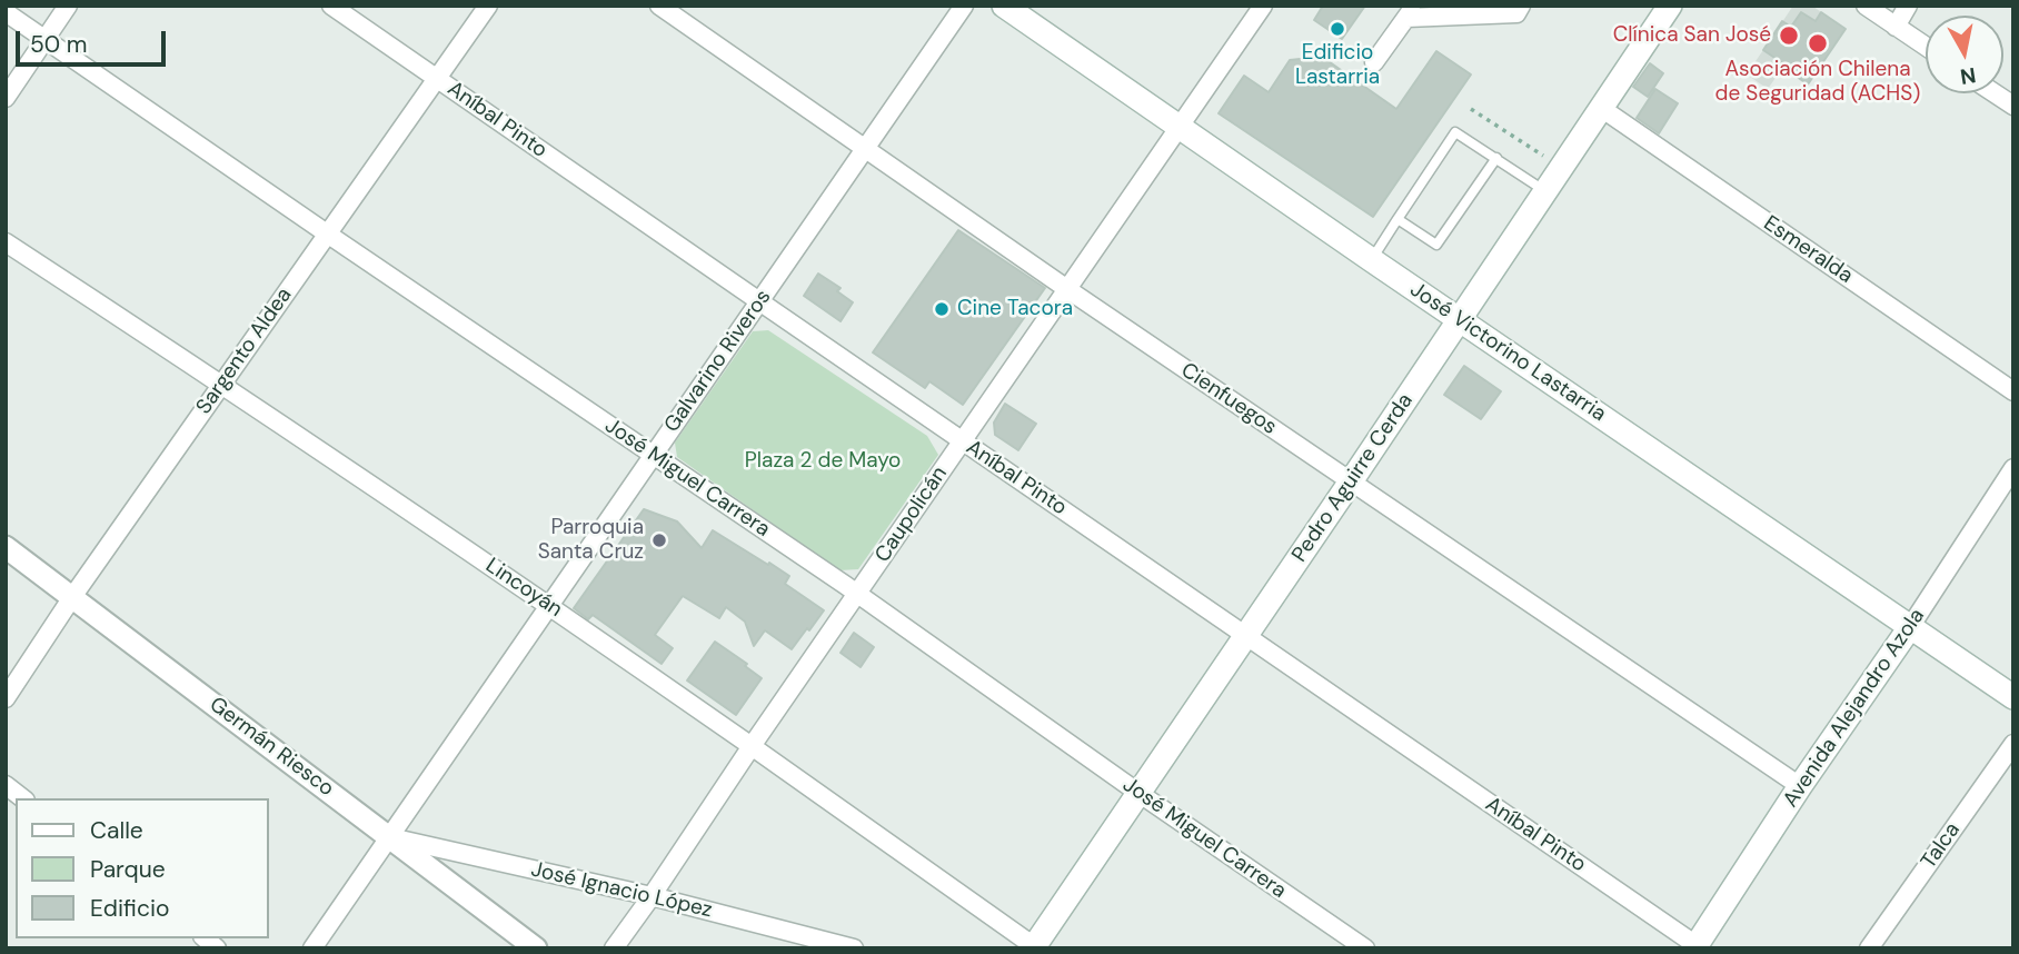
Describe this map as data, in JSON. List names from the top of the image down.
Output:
{
  "streets": {
    "main road": ["José Victorino Lastarria", "Pedro Aguirre Cerda", "Avenida Alejandro Azola"],
    "street": [
      "Aníbal Pinto",
      "Esmeralda",
      "Sargento Aldea",
      "Galvarino Riveros",
      "Cienfuegos",
      "José Miguel Carrera",
      "Caupolicán",
      "Lincoyán",
      "Germán Riesco",
      "Talca",
      "José Ignacio López"
    ]
  },
  "crossings": [
    ["Aníbal Pinto", "Sargento Aldea"],
    ["Aníbal Pinto", "Galvarino Riveros"],
    ["Aníbal Pinto", "Pedro Aguirre Cerda"],
    ["Aníbal Pinto", "Caupolicán"],
    ["Aníbal Pinto", "Avenida Alejandro Azola"],
    ["Esmeralda", "Pedro Aguirre Cerda"],
    ["Sargento Aldea", "José Miguel Carrera"],
    ["Sargento Aldea", "Lincoyán"],
    ["Sargento Aldea", "Germán Riesco"],
    ["José Victorino Lastarria", "Pedro Aguirre Cerda"],
    ["José Victorino Lastarria", "Caupolicán"],
    ["José Victorino Lastarria", "Avenida Alejandro Azola"],
    ["Galvarino Riveros", "Cienfuegos"],
    ["Galvarino Riveros", "José Miguel Carrera"],
    ["Galvarino Riveros", "Lincoyán"],
    ["Galvarino Riveros", "Germán Riesco"],
    ["Galvarino Riveros", "José Ignacio López"],
    ["Cienfuegos", "Pedro Aguirre Cerda"],
    ["Cienfuegos", "Caupolicán"],
    ["Cienfuegos", "Avenida Alejandro Azola"],
    ["José Miguel Carrera", "Pedro Aguirre Cerda"],
    ["José Miguel Carrera", "Caupolicán"],
    ["Pedro Aguirre Cerda", "Lincoyán"],
    ["Caupolicán", "Lincoyán"],
    ["Caupolicán", "José Ignacio López"],
    ["Germán Riesco", "José Ignacio López"]
  ],
  "parks": ["Plaza 2 de Mayo"],
  "places": [
    "Edificio Lastarria",
    "Clínica San José",
    "Asociación Chilena de Seguridad (ACHS)",
    "Cine Tacora",
    "Parroquia Santa Cruz"
  ],
  "legend": ["Calle", "Parque", "Edificio"],
  "scale_bar": "50 m",
  "north": "bottom"
}
